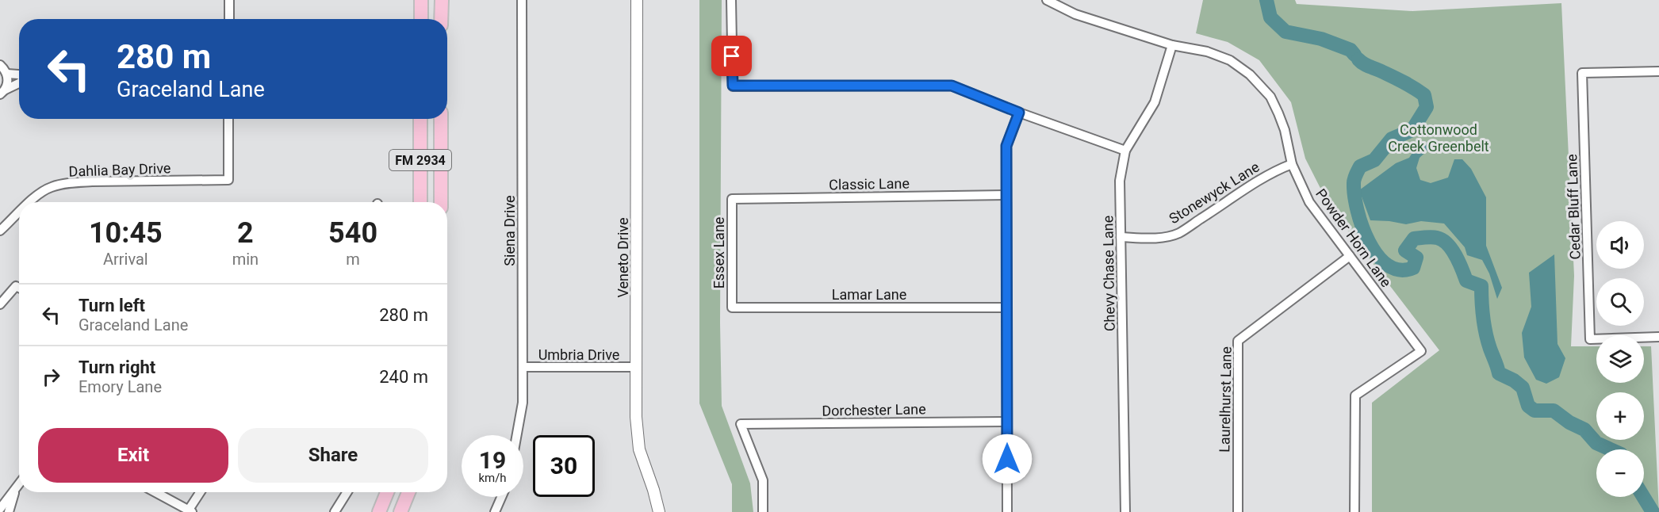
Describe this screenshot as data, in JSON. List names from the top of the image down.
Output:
{
  "streets": {
    "main road": ["FM 2934"],
    "street": [
      "Dahlia Bay Drive",
      "Classic Lane",
      "Stonewyck Lane",
      "Cedar Bluff Lane",
      "Siena Drive",
      "Powder Horn Lane",
      "Essex Lane",
      "Veneto Drive",
      "Chevy Chase Lane",
      "Lamar Lane",
      "Umbria Drive",
      "Laurelhurst Lane",
      "Dorchester Lane"
    ]
  },
  "crossings": [
    ["Classic Lane", "Essex Lane"],
    ["Stonewyck Lane", "Powder Horn Lane"],
    ["Stonewyck Lane", "Chevy Chase Lane"],
    ["Siena Drive", "Umbria Drive"],
    ["Powder Horn Lane", "Chevy Chase Lane"],
    ["Powder Horn Lane", "Laurelhurst Lane"],
    ["Essex Lane", "Lamar Lane"],
    ["Veneto Drive", "Umbria Drive"]
  ],
  "parks": ["Cottonwood Creek Greenbelt"],
  "page": {
    "turn": ["280 m", "Graceland Lane"],
    "eta": [
      "10:45",
      "Arrival",
      "2",
      "min",
      "540",
      "m"
    ],
    "map_buttons": ["+", "−"],
    "list": [
      {
        "name": "Turn left",
        "note": "Graceland Lane",
        "value": "280 m"
      },
      {
        "name": "Turn right",
        "note": "Emory Lane",
        "value": "240 m"
      }
    ],
    "buttons": ["Exit", "Share"],
    "speed": "19 km/h",
    "limit": "30"
  }
}
